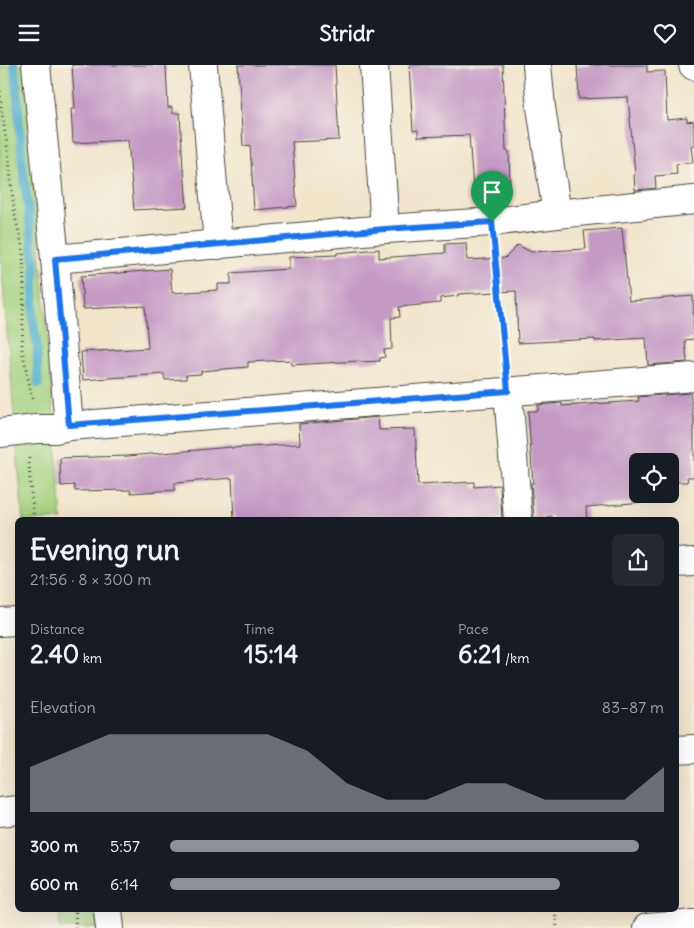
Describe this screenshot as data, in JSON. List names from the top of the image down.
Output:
{
  "page": {
    "header": "Stridr",
    "heading": ["Evening run", "21:56 · 8 × 300 m"],
    "stats": [
      ["Distance", "2.40 km"],
      ["Time", "15:14"],
      ["Pace", "6:21 /km"]
    ],
    "chart": ["Elevation", "83–87 m"],
    "list": [
      {
        "name": "300 m",
        "note": "5:57"
      },
      {
        "name": "600 m",
        "note": "6:14"
      }
    ]
  }
}
